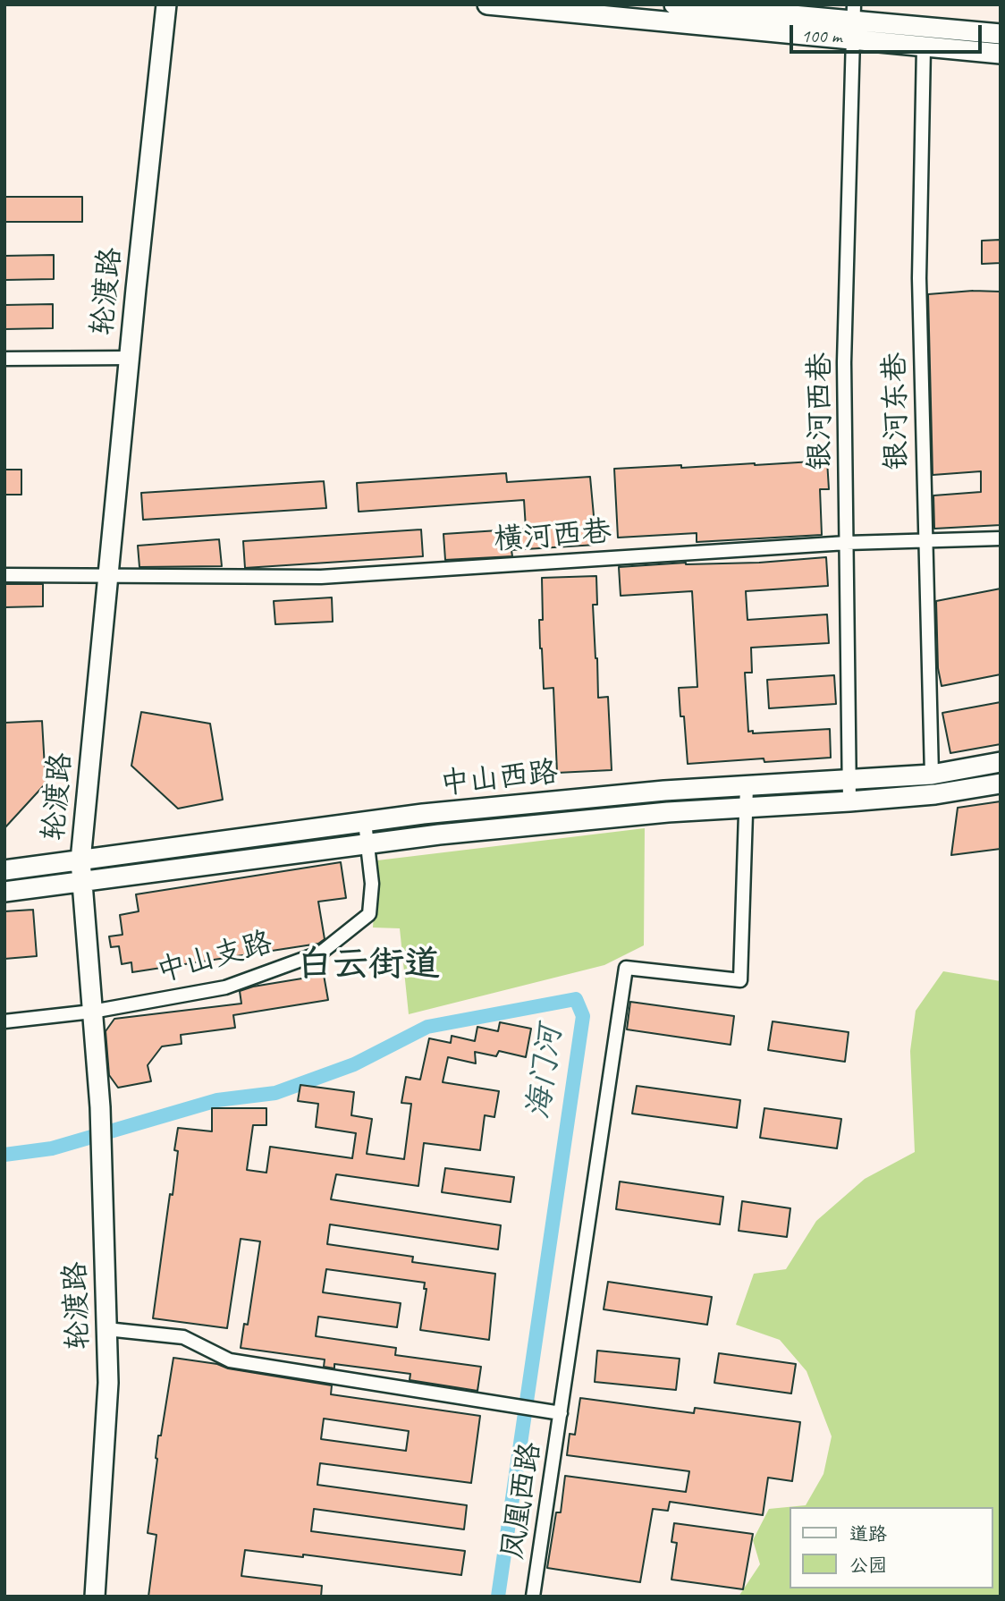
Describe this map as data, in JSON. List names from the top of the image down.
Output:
{
  "streets": {
    "main road": ["轮渡路", "中山西路"],
    "street": [
      "银河西巷",
      "银河东巷",
      "横河西巷",
      "中山支路",
      "凤凰西路"
    ]
  },
  "crossings": [
    ["轮渡路", "横河西巷"],
    ["轮渡路", "中山西路"],
    ["轮渡路", "中山支路"],
    ["银河西巷", "横河西巷"],
    ["银河西巷", "中山西路"],
    ["银河东巷", "横河西巷"],
    ["银河东巷", "中山西路"],
    ["中山西路", "中山支路"],
    ["中山西路", "凤凰西路"]
  ],
  "districts": ["白云街道"],
  "water": ["海门河"],
  "legend": ["道路", "公园"],
  "scale_bar": "100 m"
}
